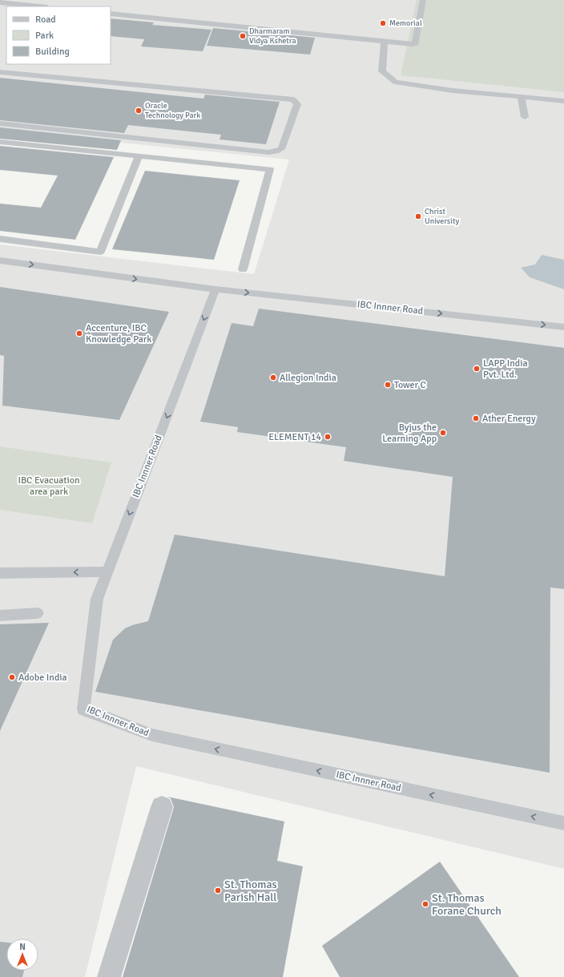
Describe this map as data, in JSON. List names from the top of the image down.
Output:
{
  "streets": {
    "lane": ["IBC Innner Road"]
  },
  "parks": ["IBC Evacuation area park"],
  "places": [
    "Memorial",
    "Dharmaram Vidya Kshetra",
    "Oracle Technology Park",
    "Christ University",
    "Accenture, IBC Knowledge Park",
    "LAPP India Pvt. Ltd.",
    "Allegion India",
    "Tower C",
    "Ather Energy",
    "Byjus the Learning App",
    "ELEMENT 14",
    "Adobe India",
    "St. Thomas Parish Hall",
    "St. Thomas Forane Church"
  ],
  "legend": ["Road", "Park", "Building"],
  "north": "top"
}
